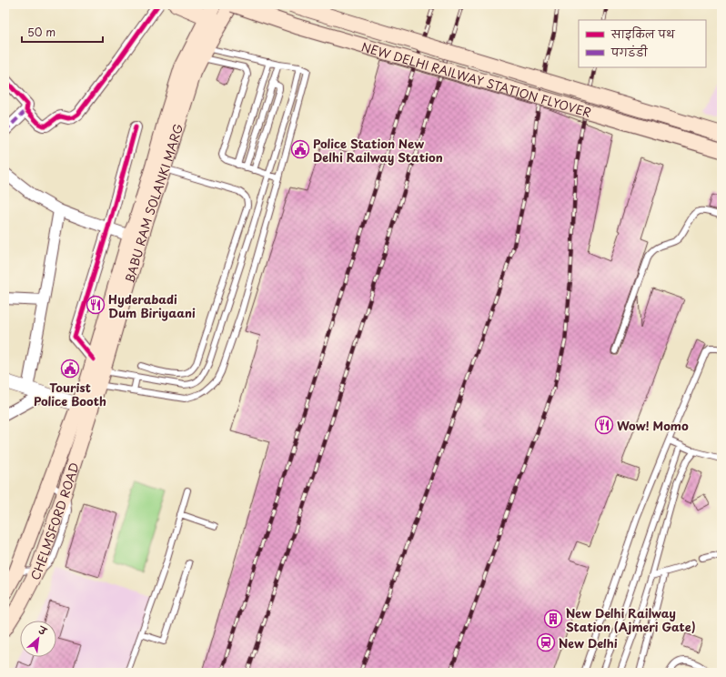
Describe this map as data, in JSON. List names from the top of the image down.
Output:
{
  "streets": {
    "main road": ["NEW DELHI RAILWAY STATION FLYOVER", "BABU RAM SOLANKI MARG", "CHELMSFORD ROAD"]
  },
  "crossings": [
    ["NEW DELHI RAILWAY STATION FLYOVER", "BABU RAM SOLANKI MARG"],
    ["BABU RAM SOLANKI MARG", "CHELMSFORD ROAD"]
  ],
  "places": {
    "public building": ["Police Station New Delhi Railway Station", "Tourist Police Booth"],
    "restaurant": ["Hyderabadi Dum Biriyaani", "Wow! Momo"],
    "building": ["New Delhi Railway Station (Ajmeri Gate)"],
    "station": ["New Delhi"]
  },
  "legend": ["साइकिल पथ", "पगडंडी"],
  "scale_bar": "50 m",
  "north": "top right"
}
